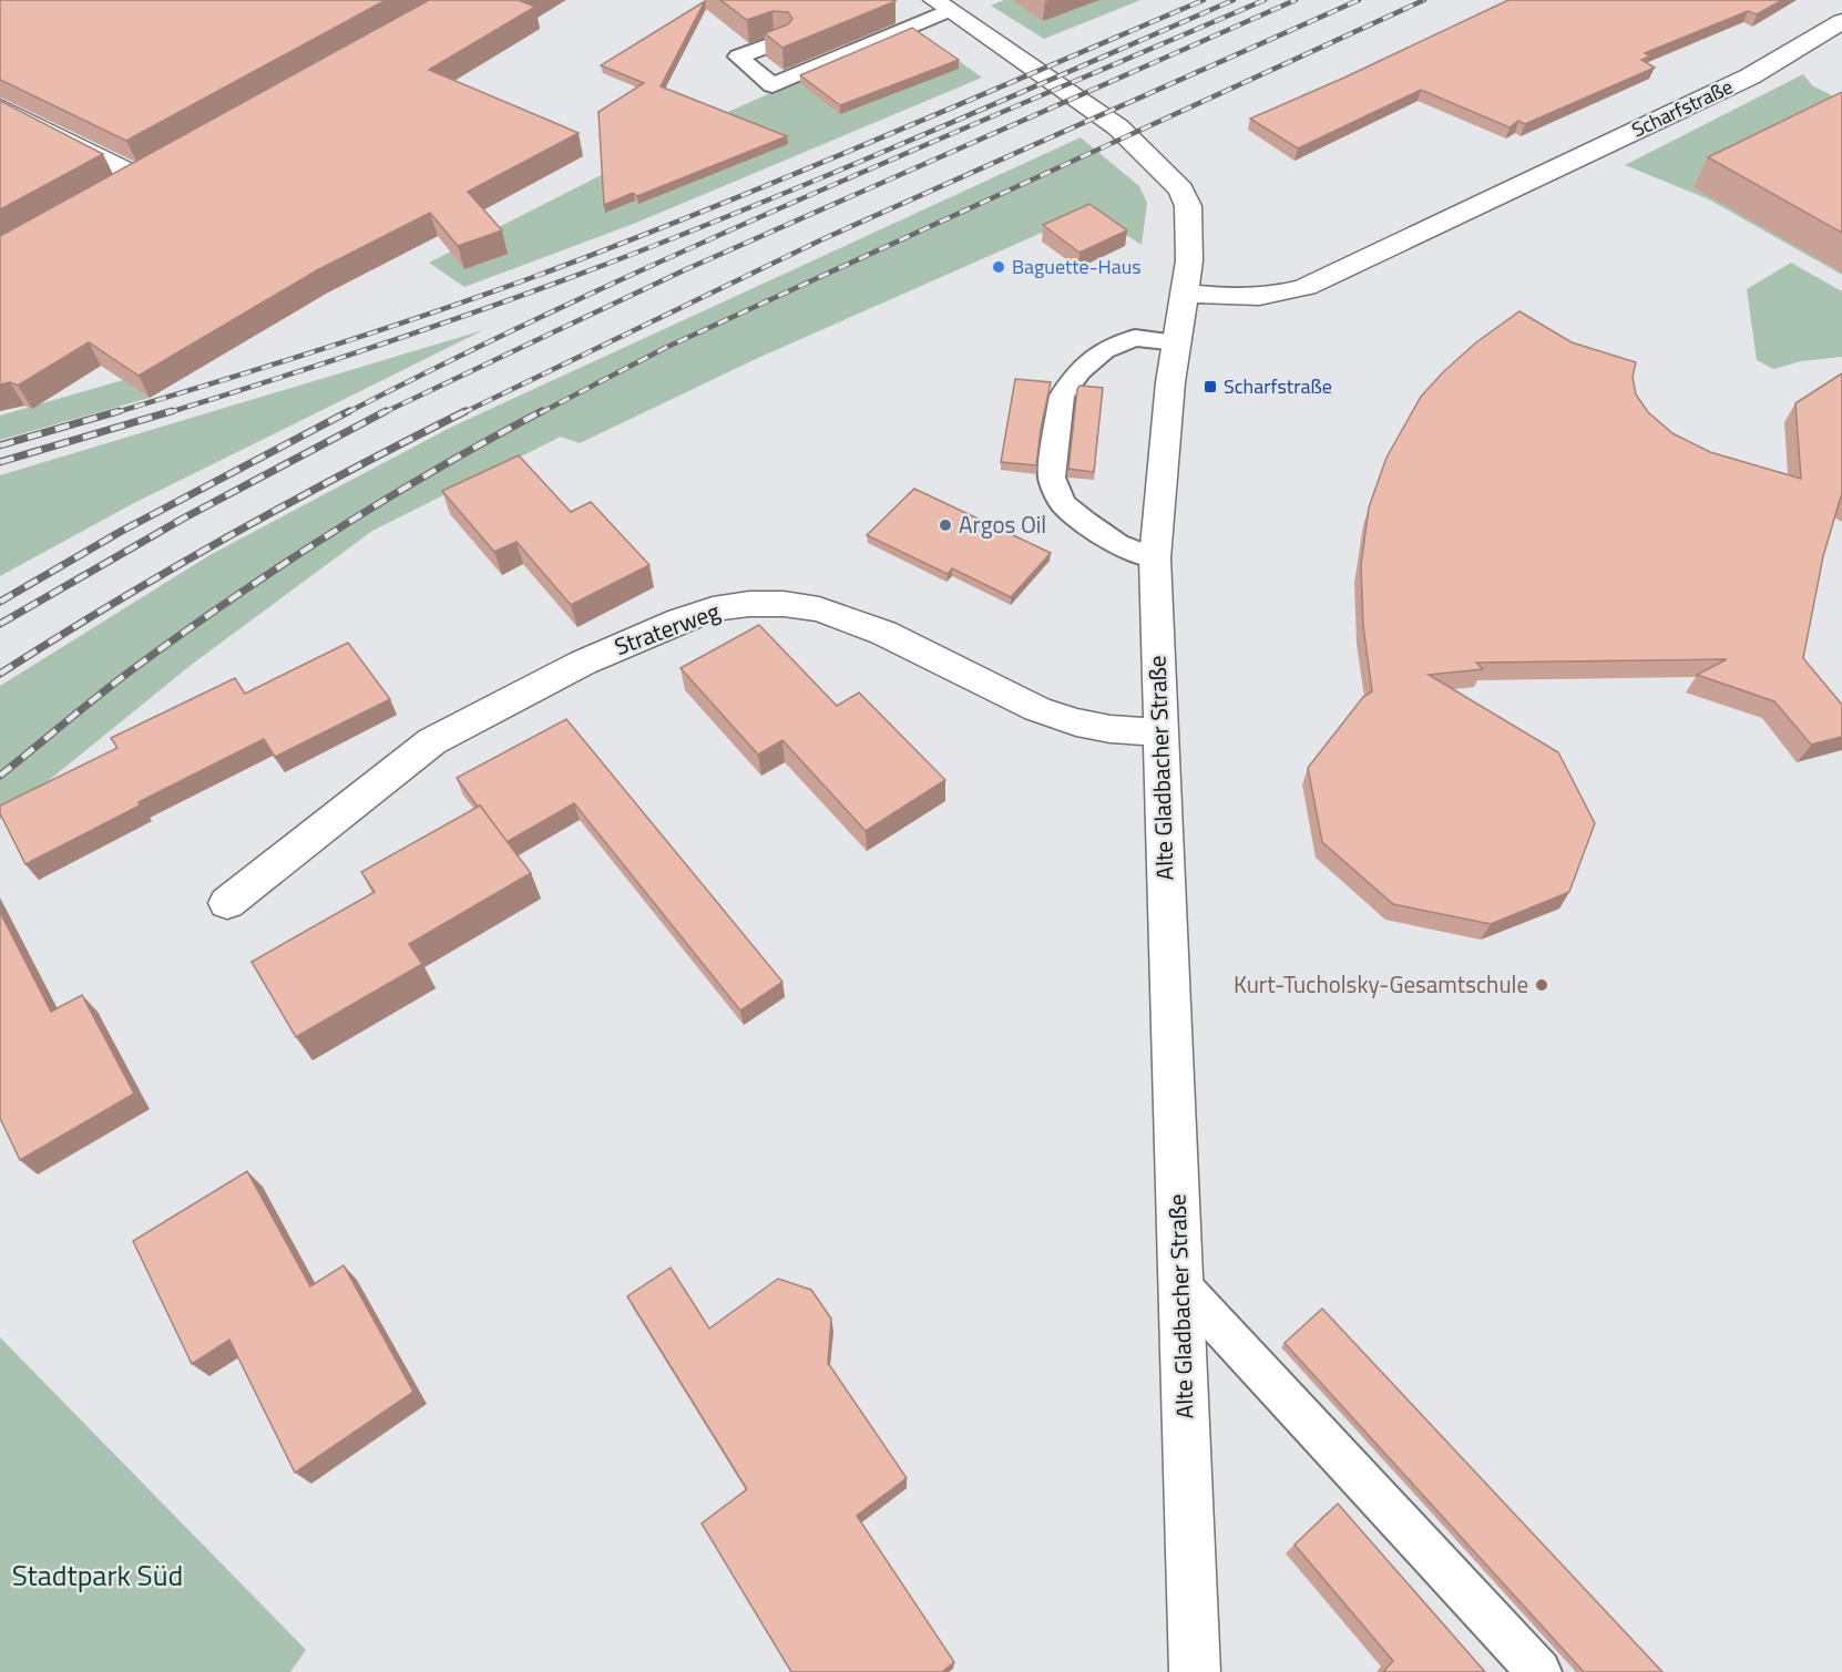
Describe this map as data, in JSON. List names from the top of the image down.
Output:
{
  "streets": {
    "street": ["Scharfstraße", "Straterweg", "Alte Gladbacher Straße"]
  },
  "crossings": [
    ["Scharfstraße", "Alte Gladbacher Straße"],
    ["Straterweg", "Alte Gladbacher Straße"]
  ],
  "parks": ["Stadtpark Süd"],
  "places": {
    "other": ["Baguette-Haus", "Argos Oil", "Kurt-Tucholsky-Gesamtschule"],
    "transit": ["Scharfstraße"]
  }
}
